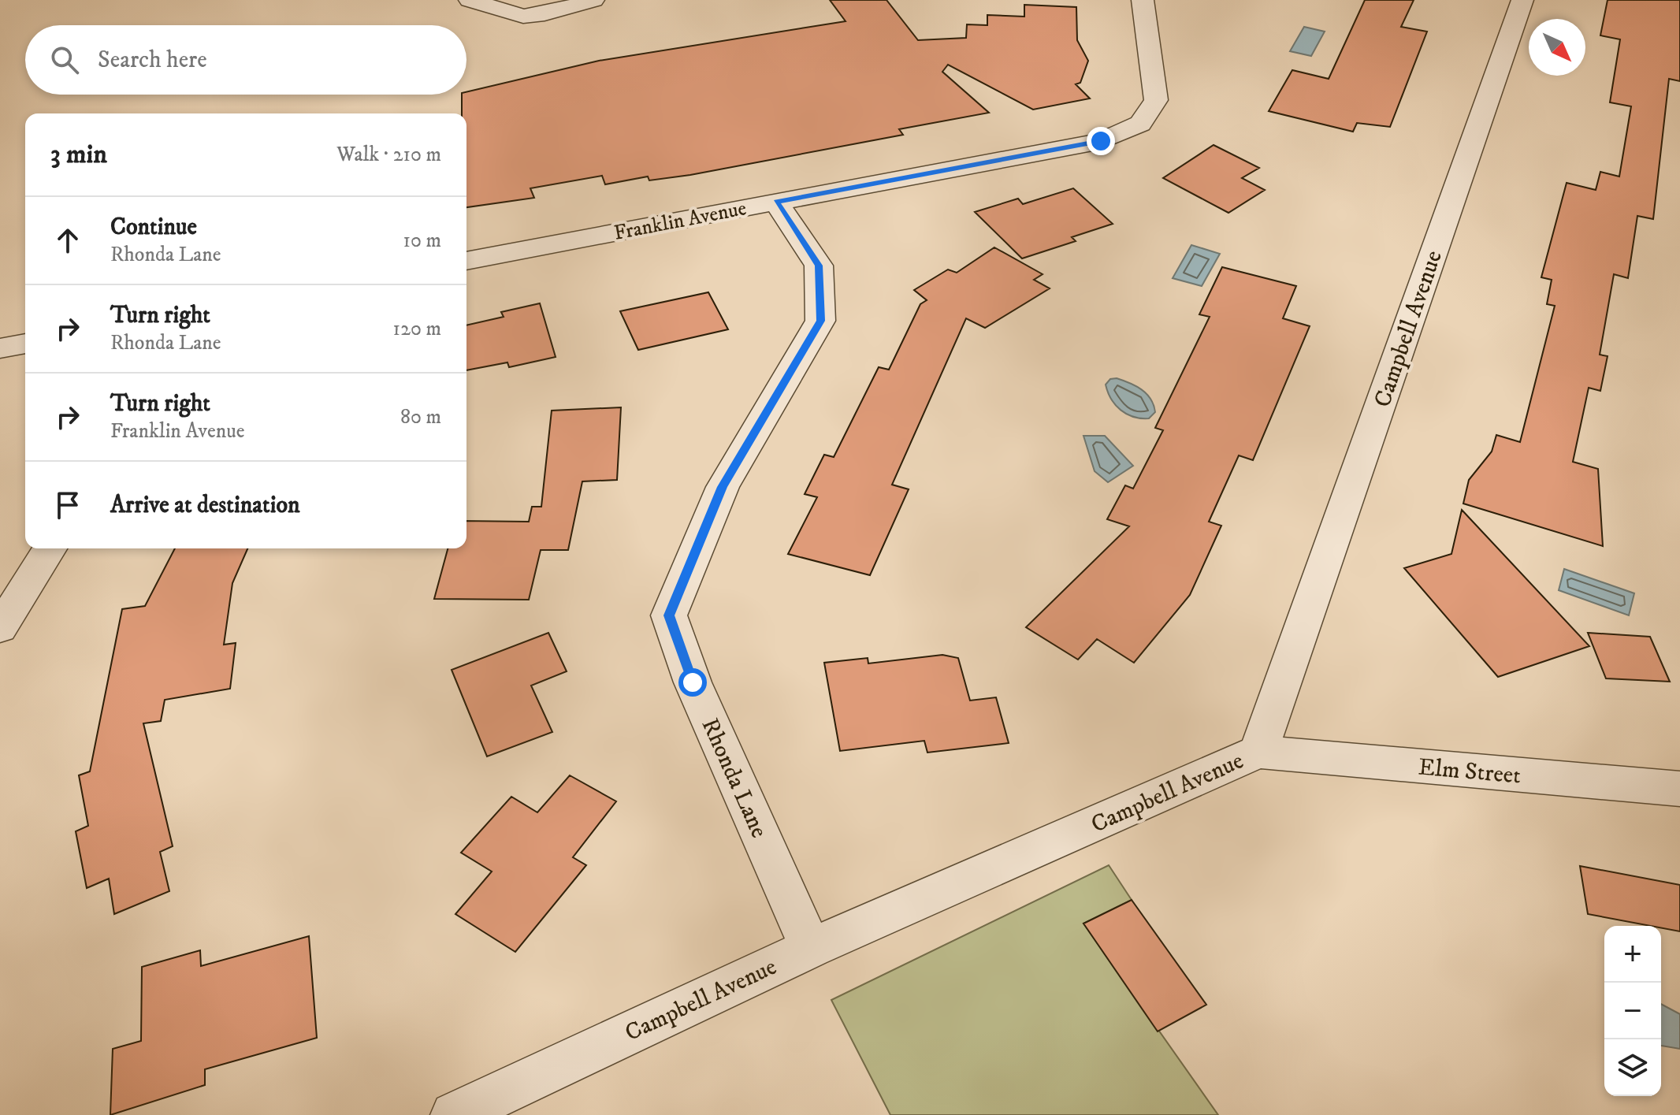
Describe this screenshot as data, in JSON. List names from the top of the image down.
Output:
{
  "streets": {
    "street": [
      "Franklin Avenue",
      "Campbell Avenue",
      "Elm Street",
      "Rhonda Lane"
    ]
  },
  "crossings": [
    ["Franklin Avenue", "Rhonda Lane"],
    ["Campbell Avenue", "Elm Street"],
    ["Campbell Avenue", "Rhonda Lane"]
  ],
  "north": "bottom right",
  "page": {
    "search": "Search here",
    "heading": ["3 min", "Walk · 210 m"],
    "list": [
      ["Continue", "Rhonda Lane", "10 m"],
      ["Turn right", "Rhonda Lane", "120 m"],
      ["Turn right", "Franklin Avenue", "80 m"],
      "Arrive at destination"
    ],
    "map_buttons": ["+", "−"]
  }
}
